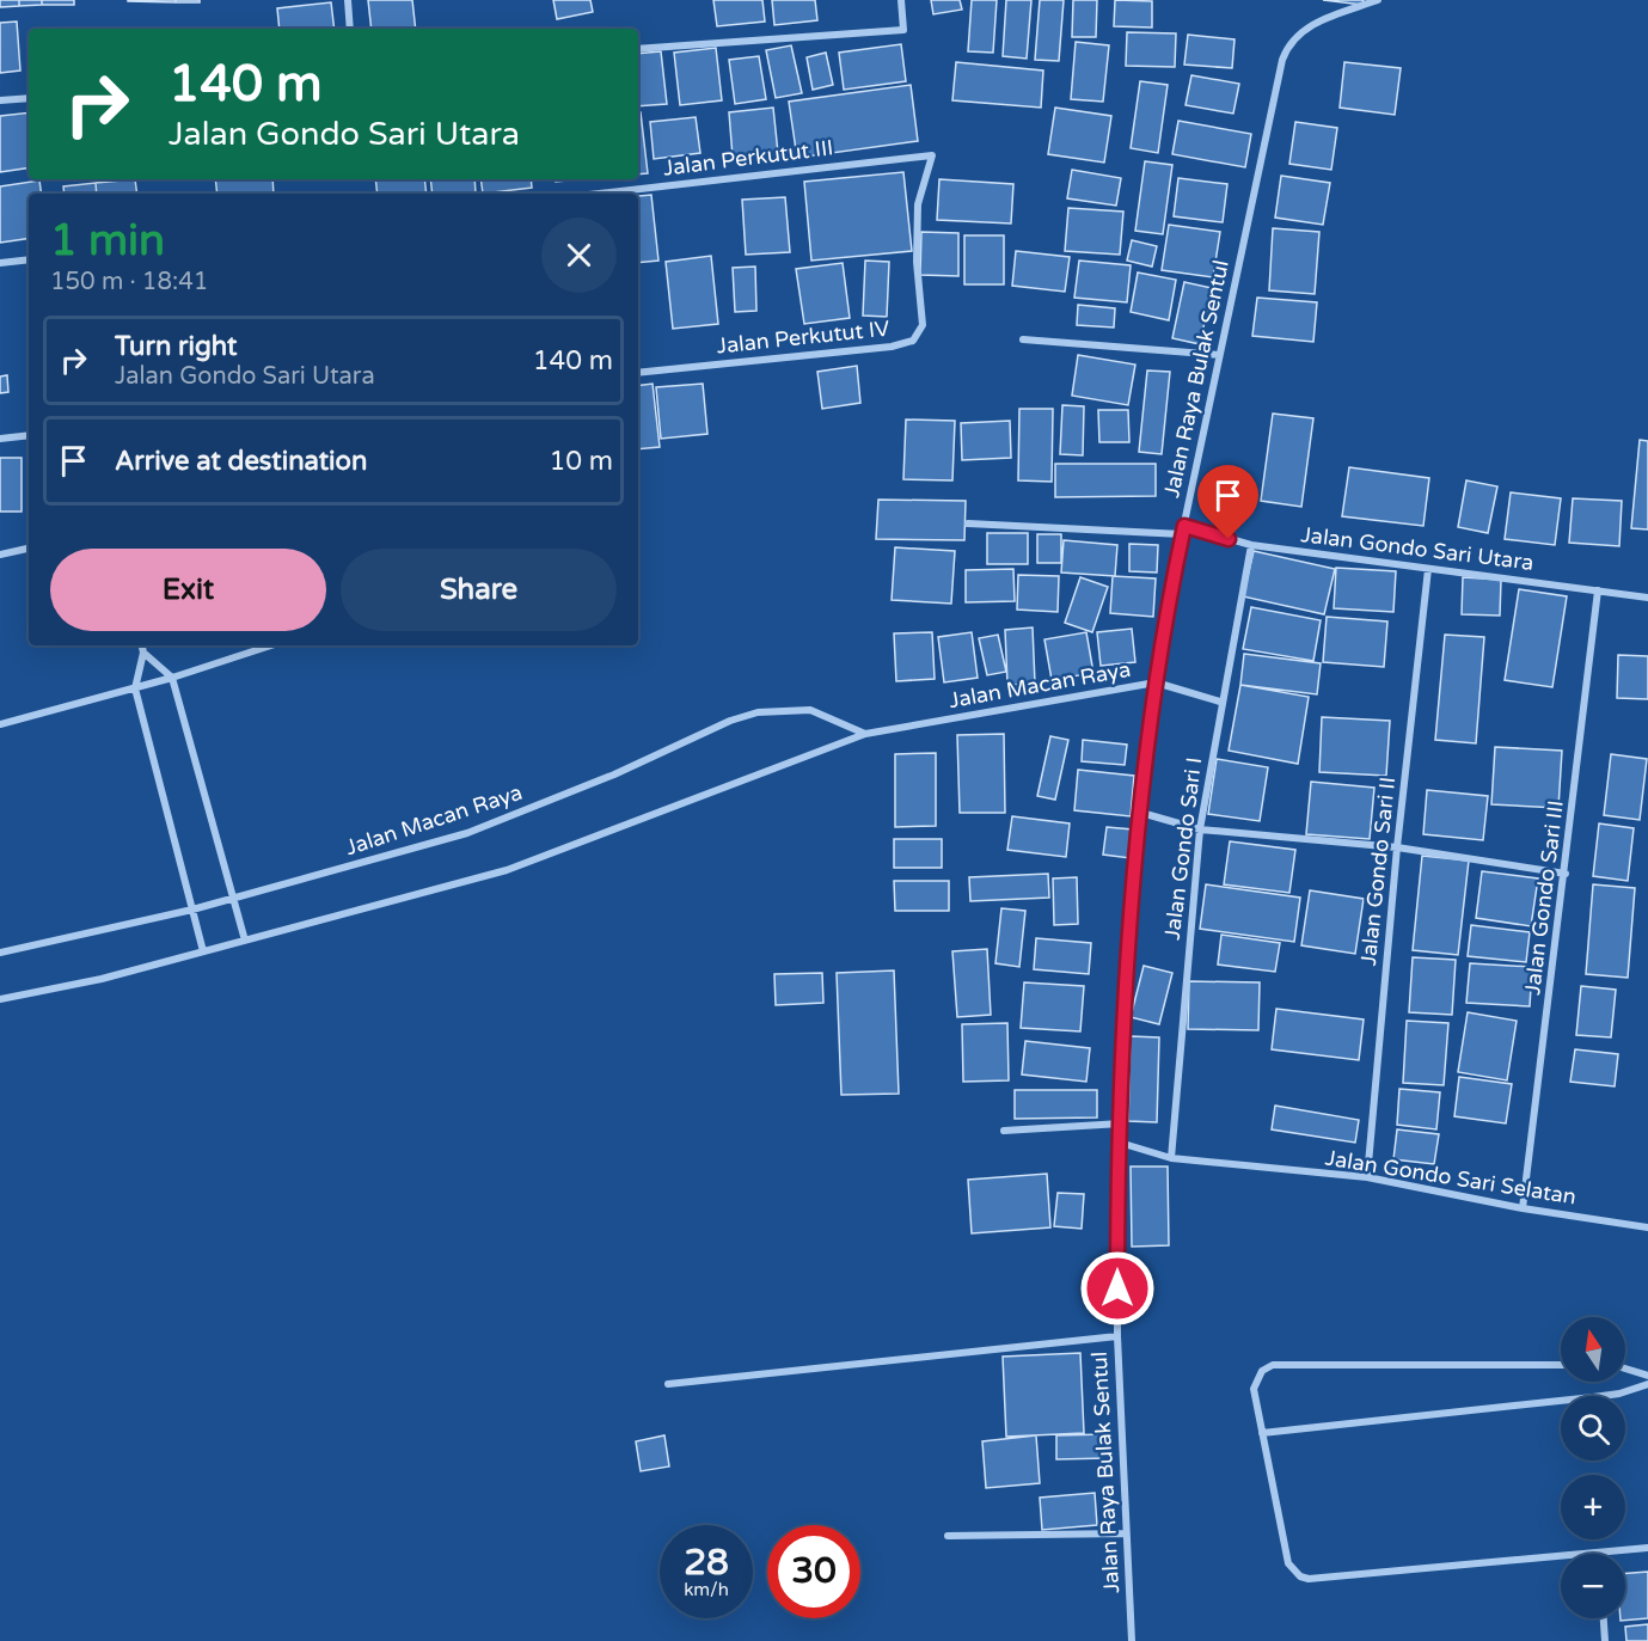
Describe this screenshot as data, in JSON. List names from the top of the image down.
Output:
{
  "streets": {
    "street": [
      "Jalan Perkutut III",
      "Jalan Perkutut IV",
      "Jalan Raya Bulak Sentul",
      "Jalan Gondo Sari Utara",
      "Jalan Macan Raya",
      "Jalan Gondo Sari I",
      "Jalan Gondo Sari II",
      "Jalan Gondo Sari III",
      "Jalan Gondo Sari Selatan"
    ]
  },
  "crossings": [
    ["Jalan Perkutut III", "Jalan Perkutut IV"],
    ["Jalan Raya Bulak Sentul", "Jalan Gondo Sari Utara"],
    ["Jalan Raya Bulak Sentul", "Jalan Macan Raya"],
    ["Jalan Raya Bulak Sentul", "Jalan Gondo Sari Selatan"],
    ["Jalan Gondo Sari Utara", "Jalan Gondo Sari I"],
    ["Jalan Gondo Sari Utara", "Jalan Gondo Sari II"],
    ["Jalan Gondo Sari Utara", "Jalan Gondo Sari III"],
    ["Jalan Macan Raya", "Jalan Gondo Sari I"],
    ["Jalan Gondo Sari I", "Jalan Gondo Sari Selatan"],
    ["Jalan Gondo Sari II", "Jalan Gondo Sari Selatan"],
    ["Jalan Gondo Sari III", "Jalan Gondo Sari Selatan"]
  ],
  "north": "top",
  "page": {
    "turn": ["140 m", "Jalan Gondo Sari Utara"],
    "heading": ["1 min", "150 m · 18:41"],
    "list": [
      {
        "name": "Turn right",
        "note": "Jalan Gondo Sari Utara",
        "value": "140 m"
      },
      {
        "name": "Arrive at destination",
        "value": "10 m"
      }
    ],
    "buttons": ["Exit", "Share"],
    "map_buttons": ["+", "−"],
    "speed": "28 km/h",
    "limit": "30"
  }
}
